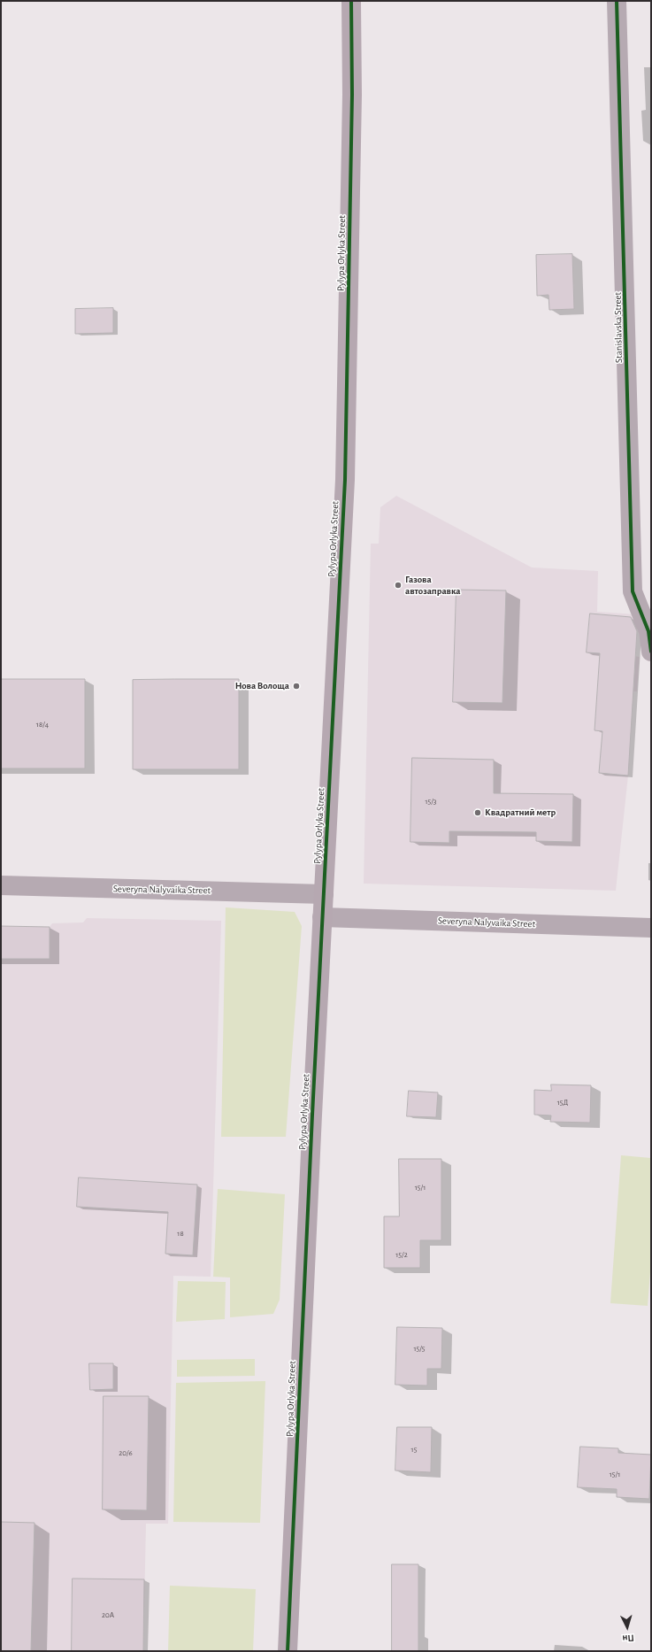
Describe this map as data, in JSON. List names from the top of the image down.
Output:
{
  "streets": {
    "main road": ["Pylypa Orlyka Street"],
    "street": ["Stanislavska Street", "Severyna Nalyvaika Street"]
  },
  "crossings": [
    ["Pylypa Orlyka Street", "Severyna Nalyvaika Street"]
  ],
  "places": ["Газова автозаправка", "Нова Волоща", "Квадратний метр"],
  "house_numbers": [
    "18/4",
    "15/3",
    "15Д",
    "15/1",
    "18",
    "15/2",
    "15/5",
    "15",
    "20/6",
    "15/1",
    "20А"
  ],
  "north": "bottom"
}
